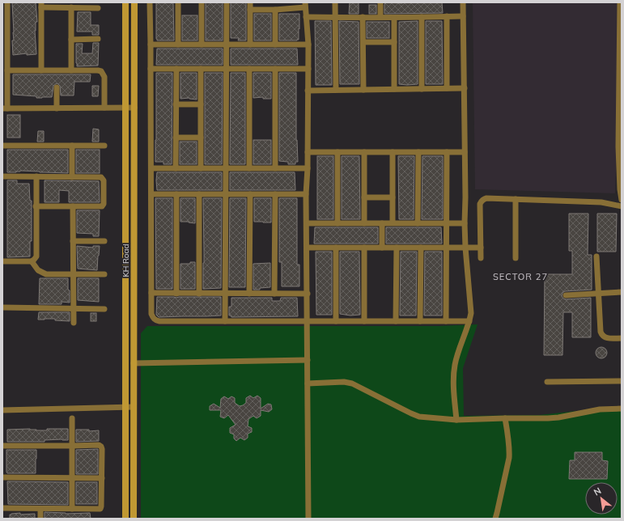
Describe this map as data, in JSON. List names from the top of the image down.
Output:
{
  "streets": {
    "main road": ["KH Road"]
  },
  "districts": ["SECTOR 27"],
  "north": "top left"
}
